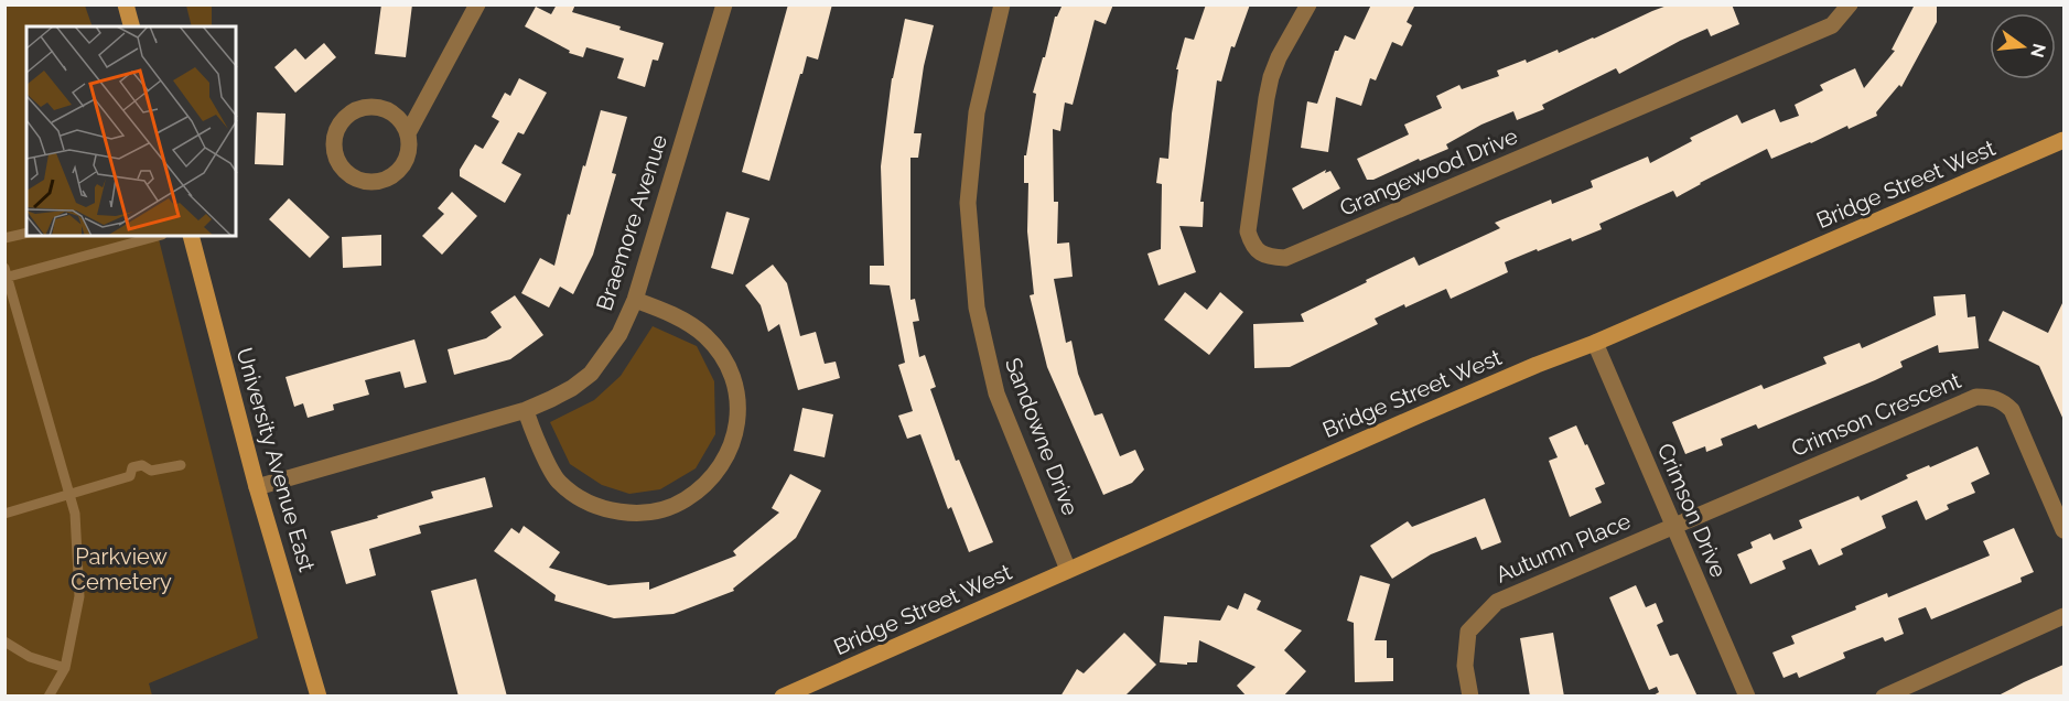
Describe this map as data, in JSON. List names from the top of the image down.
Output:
{
  "streets": {
    "main road": ["Bridge Street West", "University Avenue East"],
    "street": [
      "Grangewood Drive",
      "Braemore Avenue",
      "Crimson Crescent",
      "Sandowne Drive",
      "Crimson Drive",
      "Autumn Place"
    ]
  },
  "crossings": [
    ["Bridge Street West", "Sandowne Drive"],
    ["Bridge Street West", "Crimson Drive"],
    ["Braemore Avenue", "University Avenue East"],
    ["Crimson Crescent", "Crimson Drive"],
    ["Crimson Crescent", "Autumn Place"],
    ["Crimson Drive", "Autumn Place"]
  ],
  "parks": ["Parkview Cemetery"],
  "north": "right"
}
